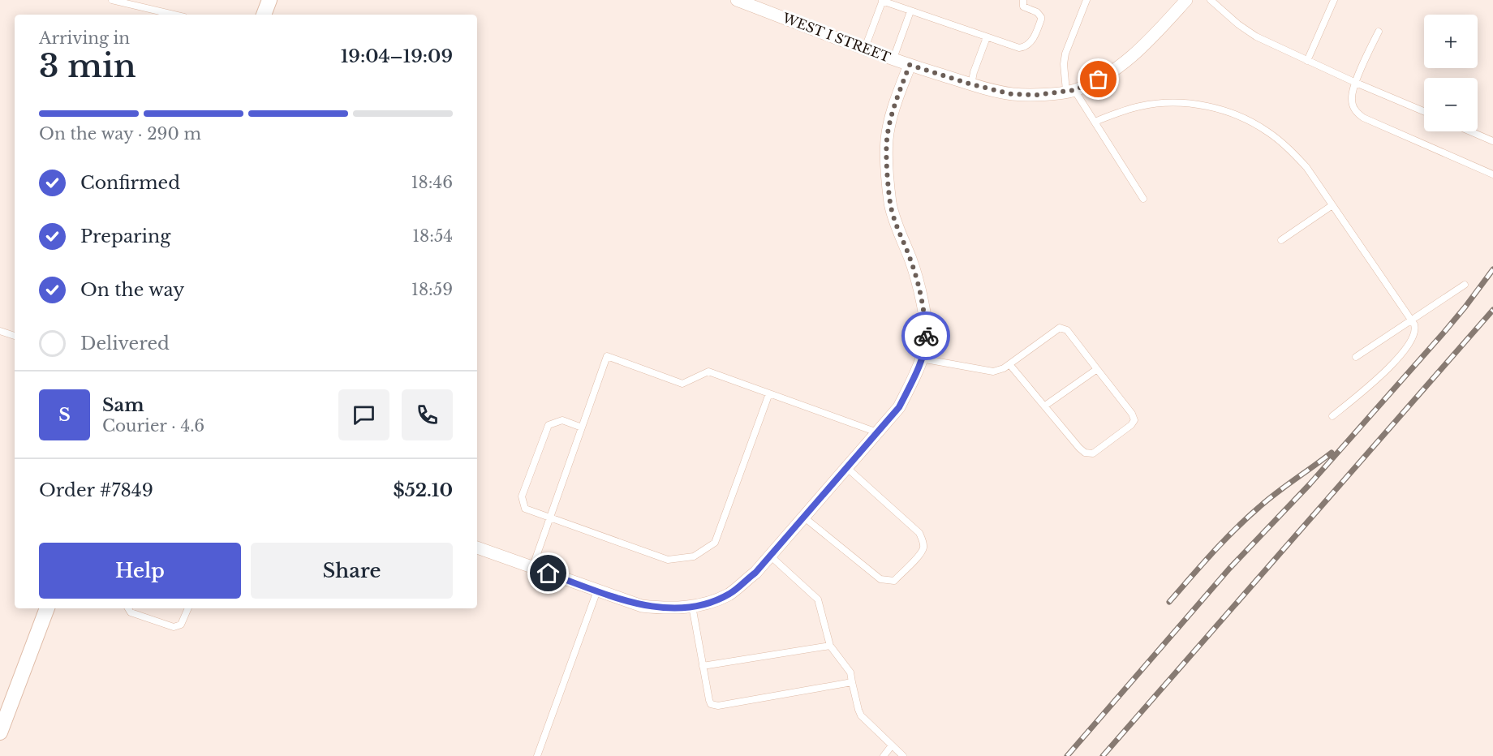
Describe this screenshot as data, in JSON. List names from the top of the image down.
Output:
{
  "streets": {
    "street": ["WEST I STREET"]
  },
  "page": {
    "map_buttons": ["+", "−"],
    "heading": ["3 min", "Arriving in", "19:04–19:09"],
    "panel": [
      "Sam",
      "Courier · 4.6",
      "Order #7849",
      "$52.10"
    ],
    "bar": "On the way · 290 m",
    "list": [
      ["Confirmed", "18:46"],
      ["Preparing", "18:54"],
      ["On the way", "18:59"],
      "Delivered"
    ],
    "round": "S",
    "buttons": ["Help", "Share"]
  }
}
